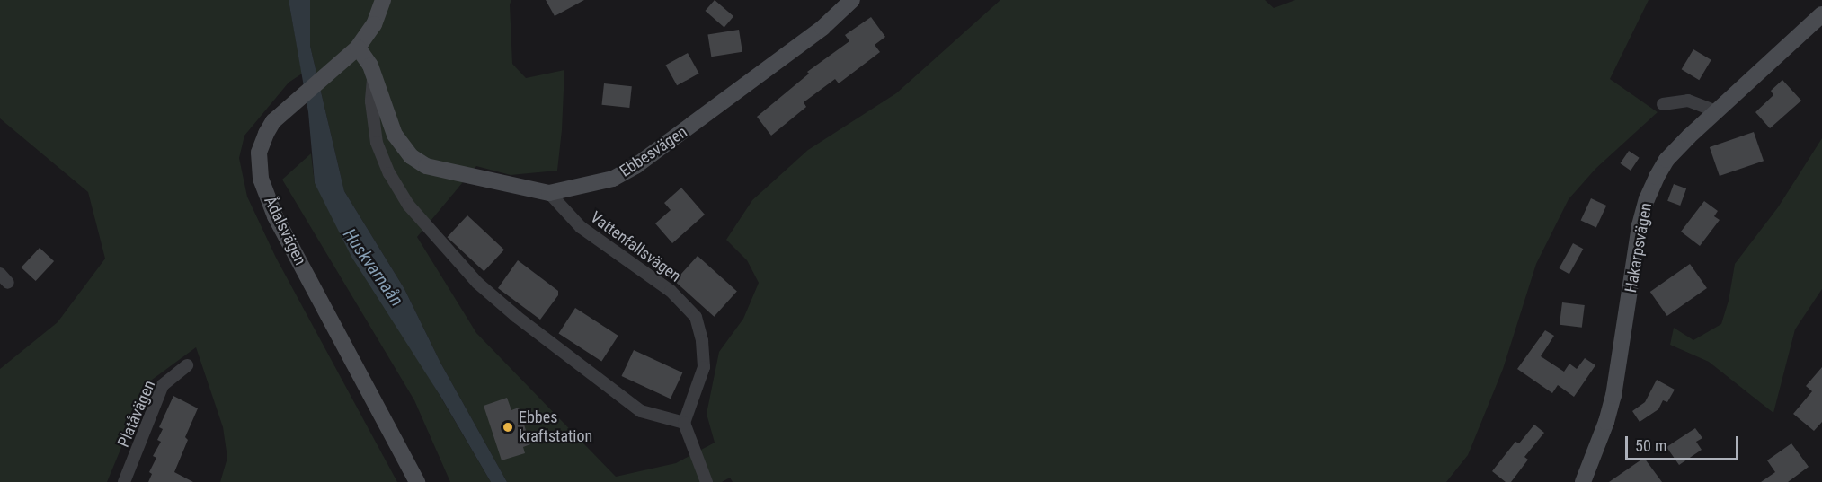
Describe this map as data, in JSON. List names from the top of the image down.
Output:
{
  "streets": {
    "street": [
      "Ebbesvägen",
      "Ådalsvägen",
      "Vattenfallsvägen",
      "Hakarpsvägen",
      "Platåvägen"
    ]
  },
  "crossings": [
    ["Ebbesvägen", "Ådalsvägen"],
    ["Ebbesvägen", "Vattenfallsvägen"]
  ],
  "water": ["Huskvarnaån"],
  "places": ["Ebbes kraftstation"],
  "scale_bar": "50 m"
}
